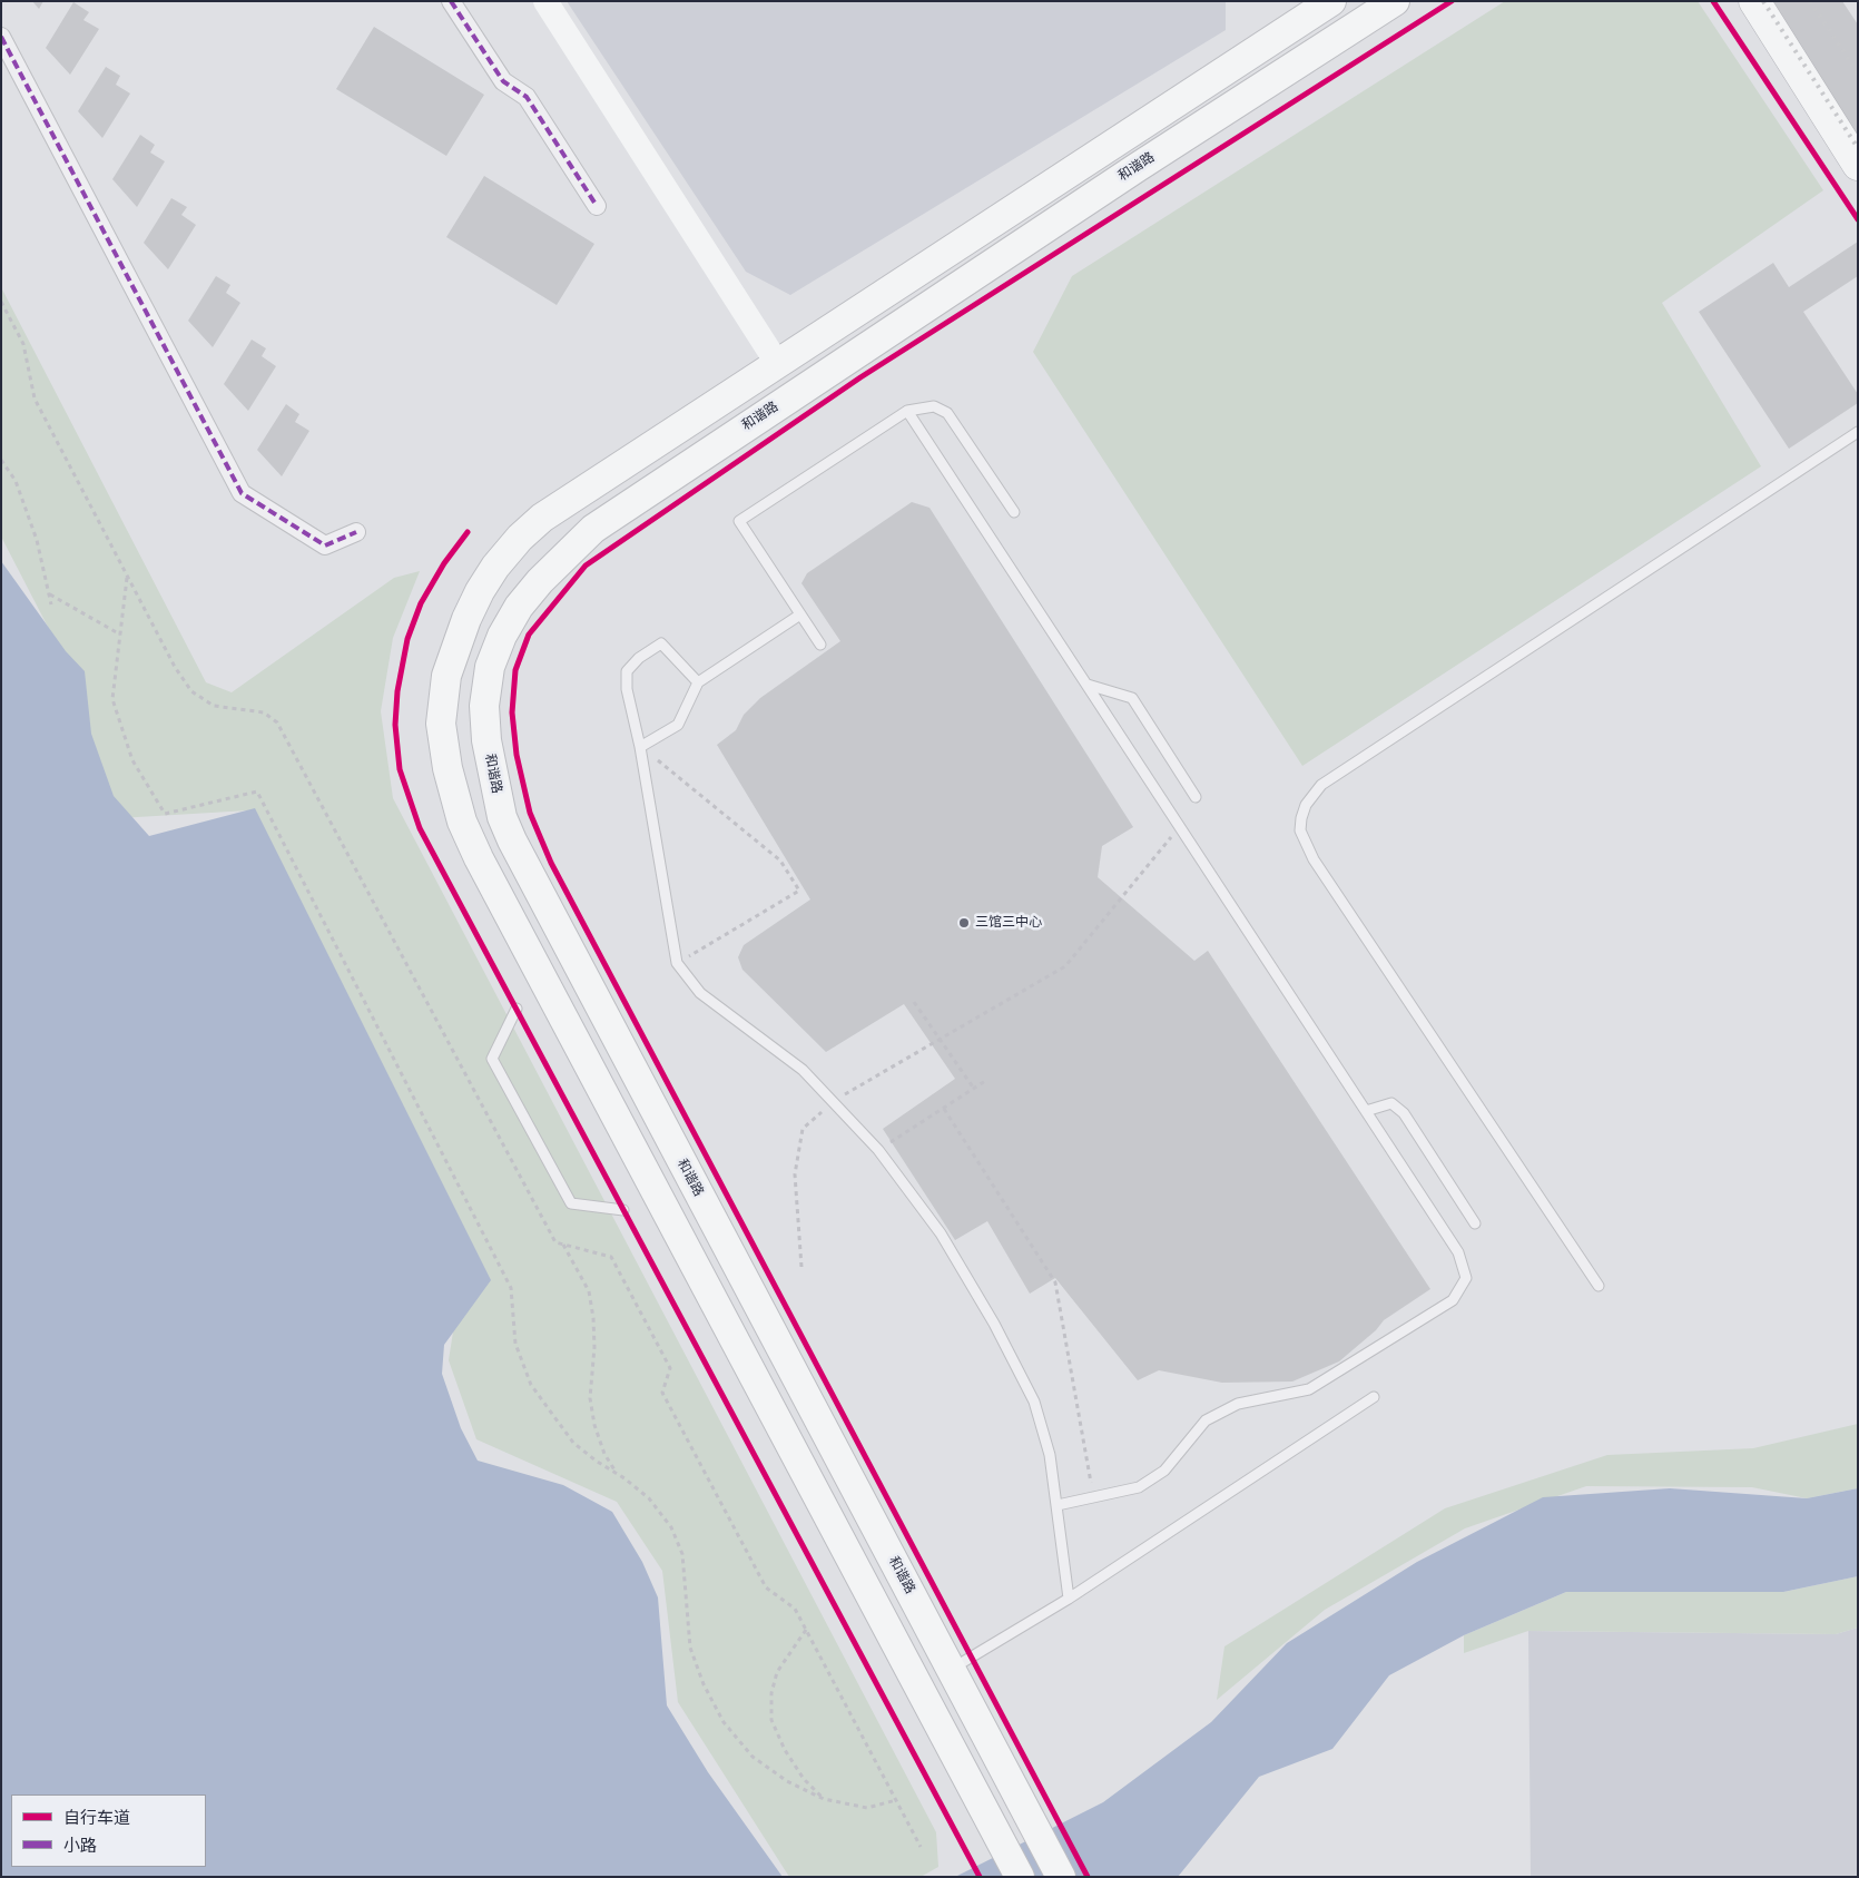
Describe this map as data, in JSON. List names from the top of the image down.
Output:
{
  "streets": {
    "main road": ["和谐路"]
  },
  "places": ["三馆三中心"],
  "legend": ["自行车道", "小路"]
}
